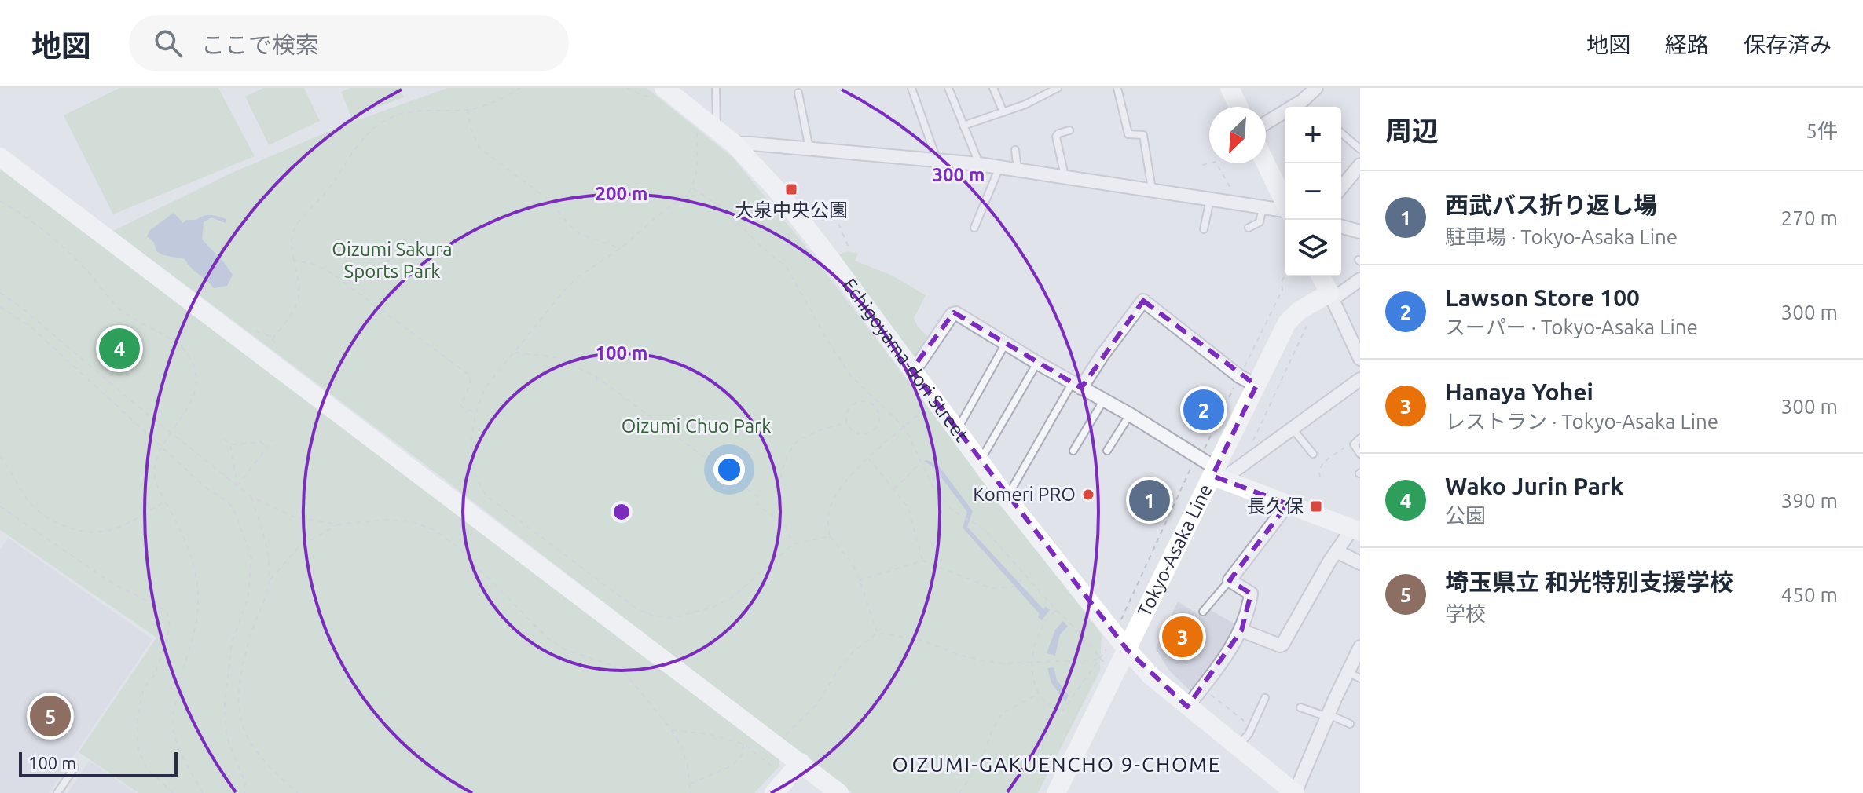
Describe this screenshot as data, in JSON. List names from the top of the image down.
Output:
{
  "streets": {
    "street": ["Echigoyama-dori Street", "Tokyo-Asaka Line"]
  },
  "crossings": [
    ["Echigoyama-dori Street", "Tokyo-Asaka Line"]
  ],
  "districts": ["OIZUMI-GAKUENCHO 9-CHOME"],
  "parks": ["Oizumi Sakura Sports Park", "Oizumi Chuo Park"],
  "places": {
    "transit": ["大泉中央公園", "長久保"],
    "other": ["Komeri PRO"]
  },
  "scale_bar": "100 m",
  "north": "bottom left",
  "page": {
    "header": "地図",
    "search": "ここで検索",
    "nav": ["地図", "経路", "保存済み"],
    "heading": ["周辺", "5件"],
    "map_buttons": ["+", "−"],
    "list": [
      {
        "mark": "1",
        "name": "西武バス折り返し場",
        "note": "駐車場 · Tokyo-Asaka Line",
        "value": "270 m"
      },
      {
        "mark": "2",
        "name": "Lawson Store 100",
        "note": "スーパー · Tokyo-Asaka Line",
        "value": "300 m"
      },
      {
        "mark": "3",
        "name": "Hanaya Yohei",
        "note": "レストラン · Tokyo-Asaka Line",
        "value": "300 m"
      },
      {
        "mark": "4",
        "name": "Wako Jurin Park",
        "note": "公園",
        "value": "390 m"
      },
      {
        "mark": "5",
        "name": "埼玉県立 和光特別支援学校",
        "note": "学校",
        "value": "450 m"
      }
    ],
    "pins": [
      "4",
      "2",
      "1",
      "3",
      "5"
    ],
    "scale": "100 m"
  },
  "rings": ["300 m", "200 m", "100 m"]
}
